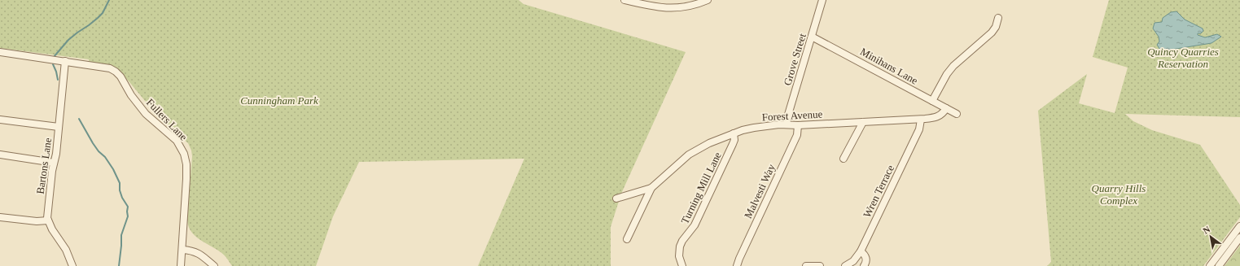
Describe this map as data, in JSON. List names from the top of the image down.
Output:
{
  "streets": {
    "street": [
      "Grove Street",
      "Minihans Lane",
      "Forest Avenue",
      "Fullers Lane",
      "Bartons Lane",
      "Turning Mill Lane",
      "Malvesti Way",
      "Wren Terrace"
    ]
  },
  "crossings": [
    ["Grove Street", "Minihans Lane"],
    ["Grove Street", "Forest Avenue"],
    ["Minihans Lane", "Forest Avenue"],
    ["Forest Avenue", "Turning Mill Lane"],
    ["Forest Avenue", "Malvesti Way"],
    ["Forest Avenue", "Wren Terrace"],
    ["Fullers Lane", "Bartons Lane"]
  ],
  "parks": ["Quincy Quarries Reservation", "Cunningham Park", "Quarry Hills Complex"],
  "north": "top left"
}
